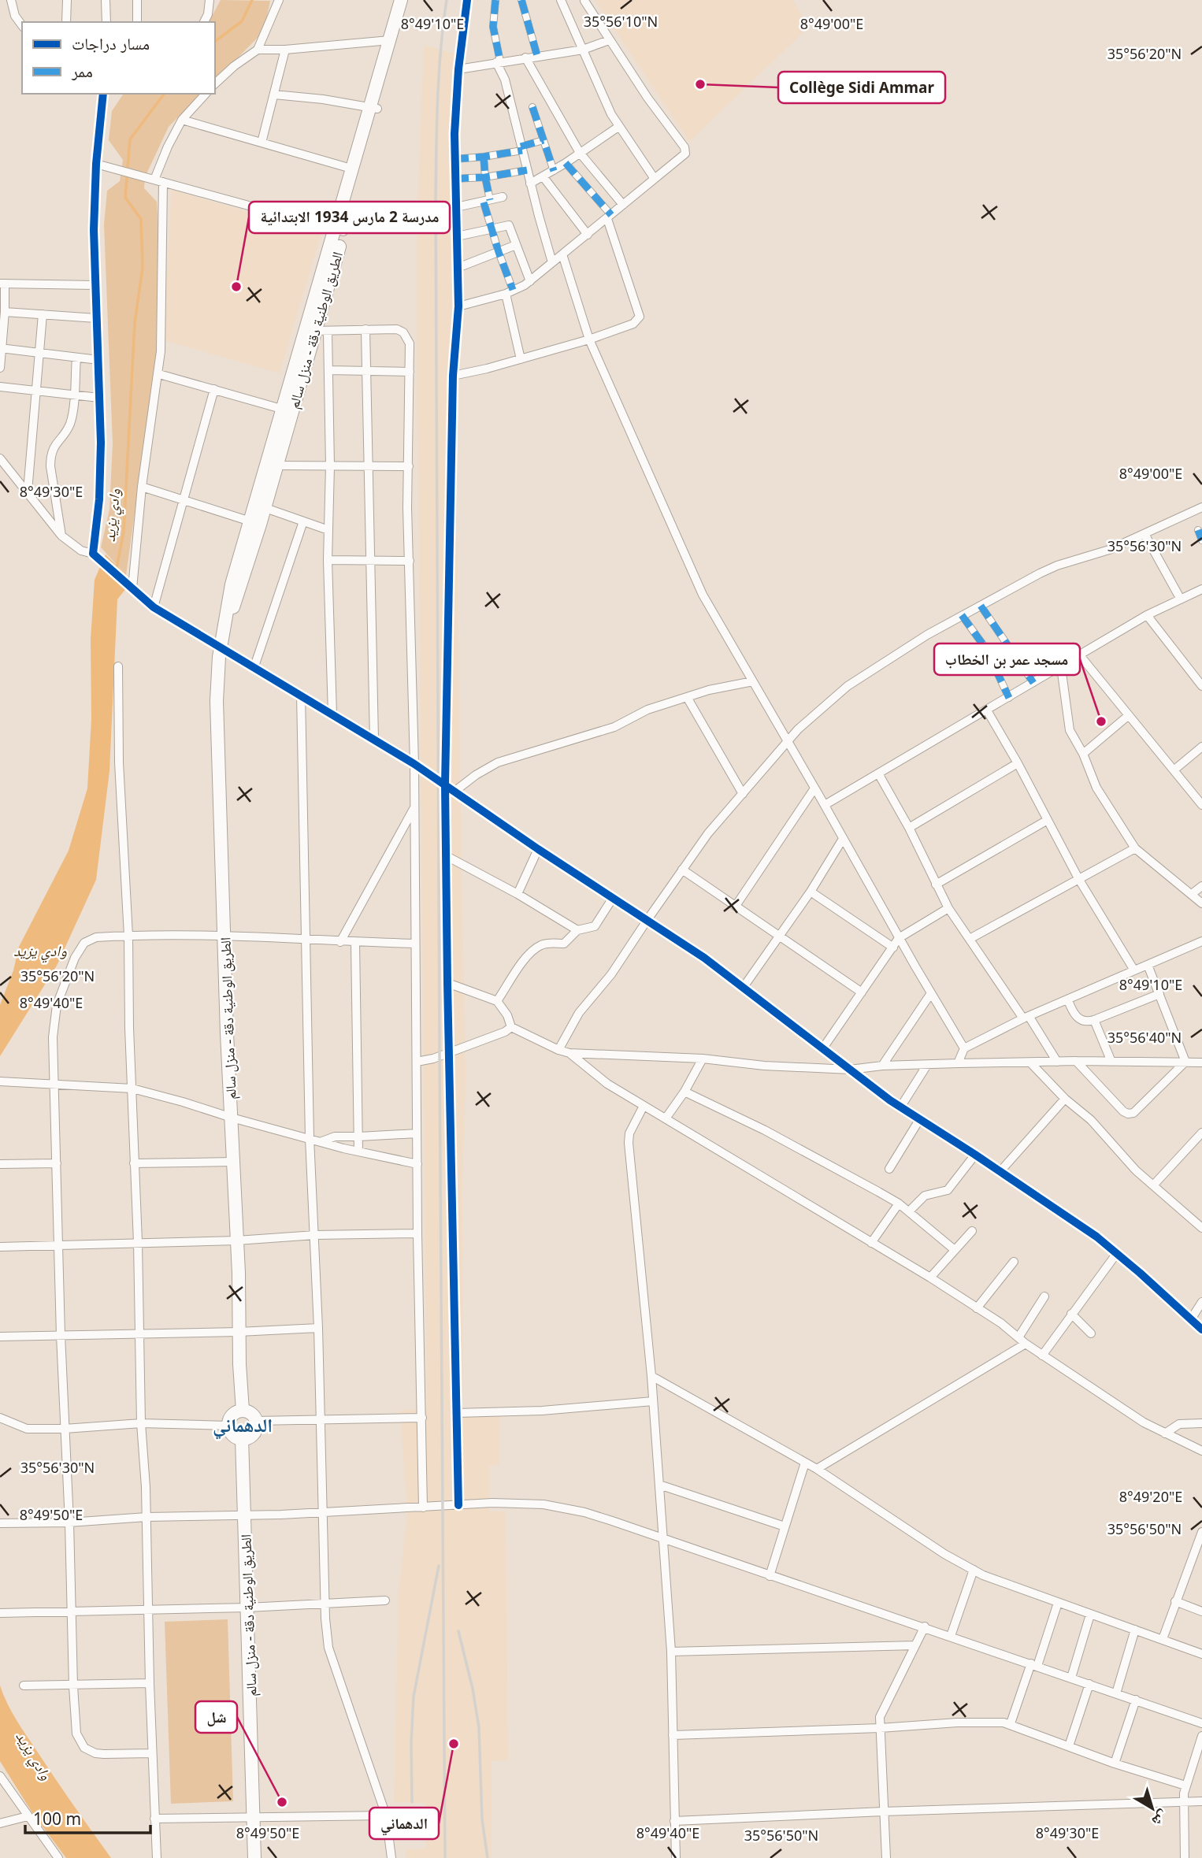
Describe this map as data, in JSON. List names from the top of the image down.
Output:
{
  "streets": {
    "main road": ["الطريق الوطنية دقة - منزل سالم"]
  },
  "districts": ["الدهماني"],
  "water": ["وادي يزيد"],
  "places": [
    "Collège Sidi Ammar",
    "مدرسة 2 مارس 1934 الابتدائية",
    "مسجد عمر بن الخطاب",
    "الدهماني",
    "شل"
  ],
  "legend": ["مسار دراجات", "ممر"],
  "scale_bar": "100 m",
  "north": "bottom right",
  "coordinates": [
    "35°56'10\"N",
    "8°49'10\"E",
    "8°49'00\"E",
    "35°56'20\"N",
    "8°49'30\"E",
    "35°56'30\"N",
    "8°49'40\"E",
    "35°56'40\"N",
    "8°49'20\"E",
    "8°49'50\"E",
    "35°56'50\"N"
  ]
}
